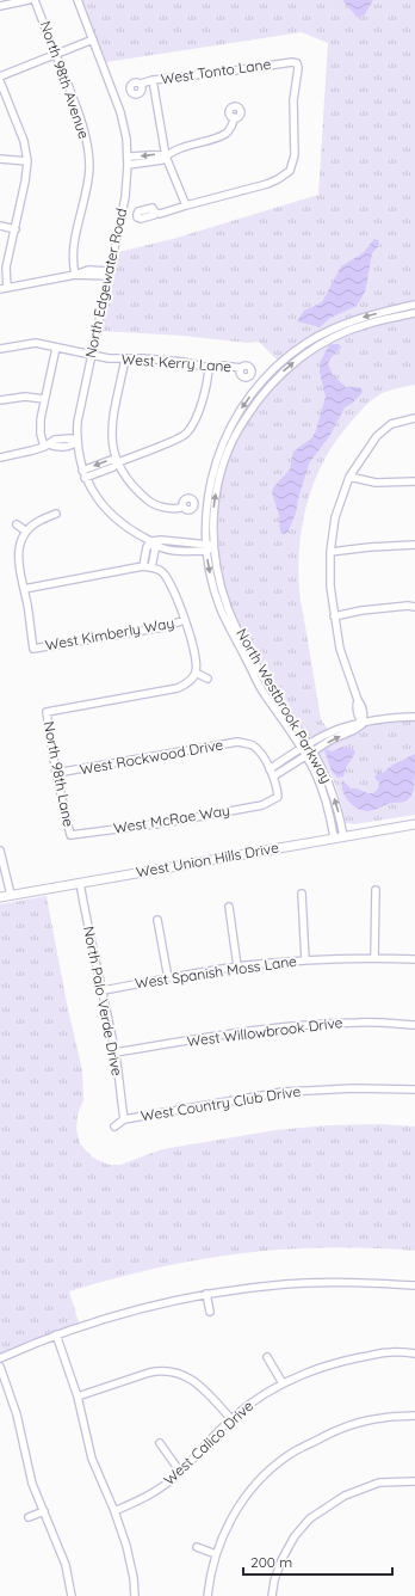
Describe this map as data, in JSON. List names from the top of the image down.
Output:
{
  "streets": {
    "main road": ["West Union Hills Drive"],
    "street": [
      "West Tonto Lane",
      "North 98th Avenue",
      "North Edgewater Road",
      "West Kerry Lane",
      "West Kimberly Way",
      "North Westbrook Parkway",
      "West Rockwood Drive",
      "North 98th Lane",
      "West McRae Way",
      "West Spanish Moss Lane",
      "North Palo Verde Drive",
      "West Willowbrook Drive",
      "West Country Club Drive",
      "West Calico Drive"
    ]
  },
  "crossings": [
    ["North Edgewater Road", "West Kerry Lane"],
    ["North Edgewater Road", "North Westbrook Parkway"],
    ["North Westbrook Parkway", "West Union Hills Drive"],
    ["West Rockwood Drive", "North 98th Lane"],
    ["North 98th Lane", "West McRae Way"],
    ["West Union Hills Drive", "North Palo Verde Drive"],
    ["West Spanish Moss Lane", "North Palo Verde Drive"],
    ["North Palo Verde Drive", "West Willowbrook Drive"],
    ["North Palo Verde Drive", "West Country Club Drive"]
  ],
  "scale_bar": "200 m"
}
